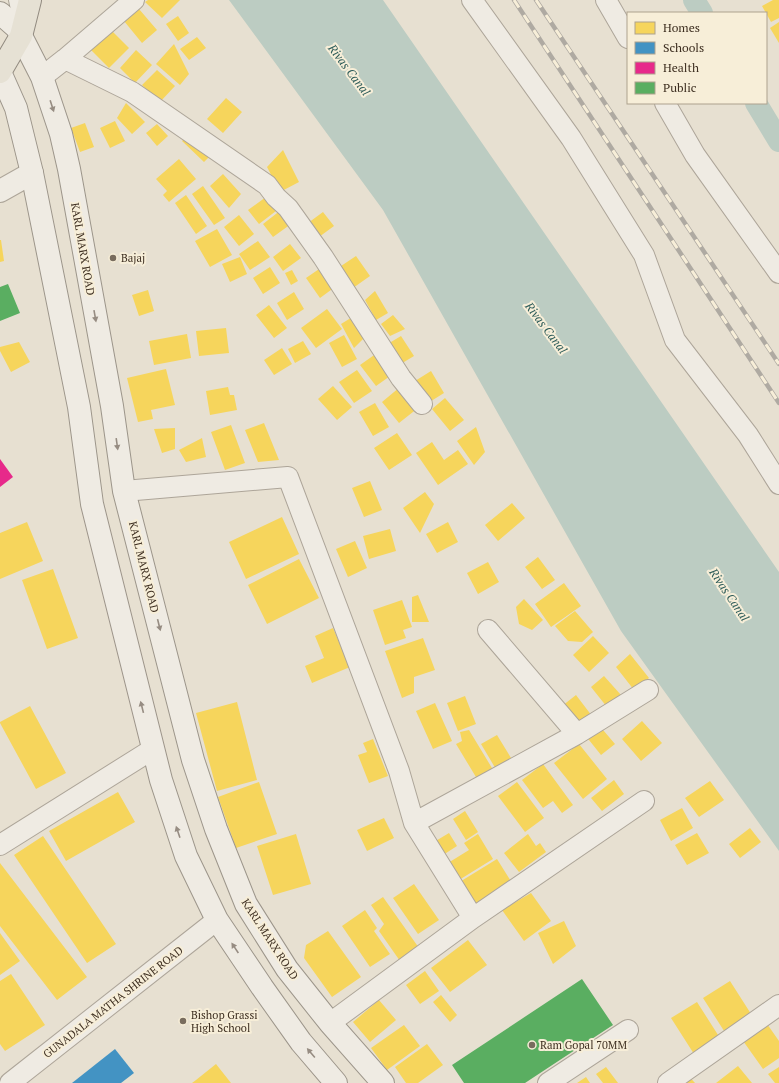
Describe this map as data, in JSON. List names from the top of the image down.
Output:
{
  "streets": {
    "main road": ["KARL MARX ROAD"],
    "street": ["GUNADALA MATHA SHRINE ROAD"]
  },
  "water": ["Rivas Canal"],
  "places": ["Bajaj", "Bishop Grassi High School", "Ram Gopal 70MM"],
  "legend": [
    "Homes",
    "Schools",
    "Health",
    "Public"
  ]
}
